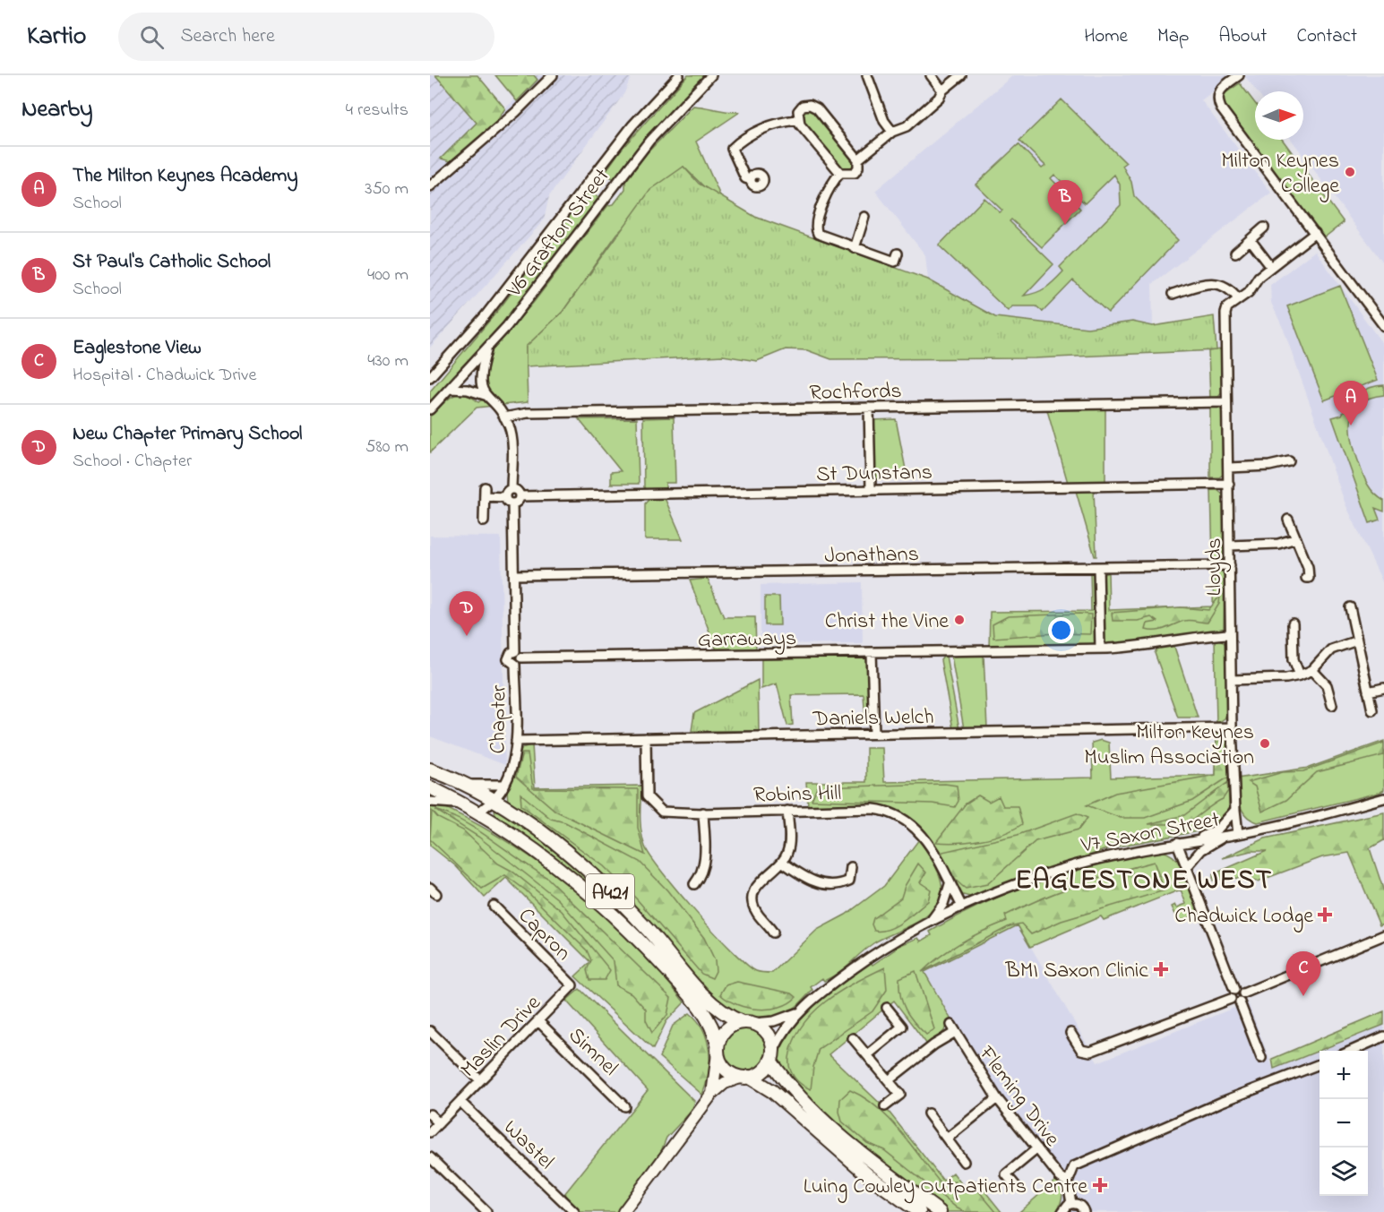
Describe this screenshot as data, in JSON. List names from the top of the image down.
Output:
{
  "streets": {
    "highway": ["A421"],
    "street": [
      "V6 Grafton Street",
      "Rochfords",
      "St Dunstans",
      "Jonathans",
      "Lloyds",
      "Garraways",
      "Daniels Welch",
      "Chapter",
      "Robins Hill",
      "V7 Saxon Street",
      "Capron",
      "Maslin Drive",
      "Simnel",
      "Fleming Drive",
      "Wastel"
    ]
  },
  "crossings": [
    ["Rochfords", "Lloyds"],
    ["St Dunstans", "Lloyds"],
    ["Jonathans", "Lloyds"],
    ["Lloyds", "Garraways"],
    ["Lloyds", "Daniels Welch"],
    ["Lloyds", "V7 Saxon Street"],
    ["Garraways", "Chapter"],
    ["Daniels Welch", "Chapter"],
    ["Daniels Welch", "Robins Hill"],
    ["Chapter", "A421"],
    ["Robins Hill", "V7 Saxon Street"],
    ["V7 Saxon Street", "A421"],
    ["Capron", "Maslin Drive"],
    ["Maslin Drive", "Simnel"],
    ["Maslin Drive", "Wastel"]
  ],
  "districts": ["EAGLESTONE WEST"],
  "places": {
    "other": ["Milton Keynes College", "Christ the Vine", "Milton Keynes Muslim Association"],
    "health": ["Chadwick Lodge", "BMI Saxon Clinic", "Luing Cowley Outpatients Centre"]
  },
  "north": "right",
  "page": {
    "header": "Kartio",
    "search": "Search here",
    "nav": [
      "Home",
      "Map",
      "About",
      "Contact"
    ],
    "heading": ["Nearby", "4 results"],
    "list": [
      {
        "mark": "A",
        "name": "The Milton Keynes Academy",
        "note": "School",
        "value": "350 m"
      },
      {
        "mark": "B",
        "name": "St Paul's Catholic School",
        "note": "School",
        "value": "400 m"
      },
      {
        "mark": "C",
        "name": "Eaglestone View",
        "note": "Hospital · Chadwick Drive",
        "value": "430 m"
      },
      {
        "mark": "D",
        "name": "New Chapter Primary School",
        "note": "School · Chapter",
        "value": "580 m"
      }
    ],
    "pins": [
      "B",
      "A",
      "D",
      "C"
    ],
    "map_buttons": ["+", "−"]
  }
}
